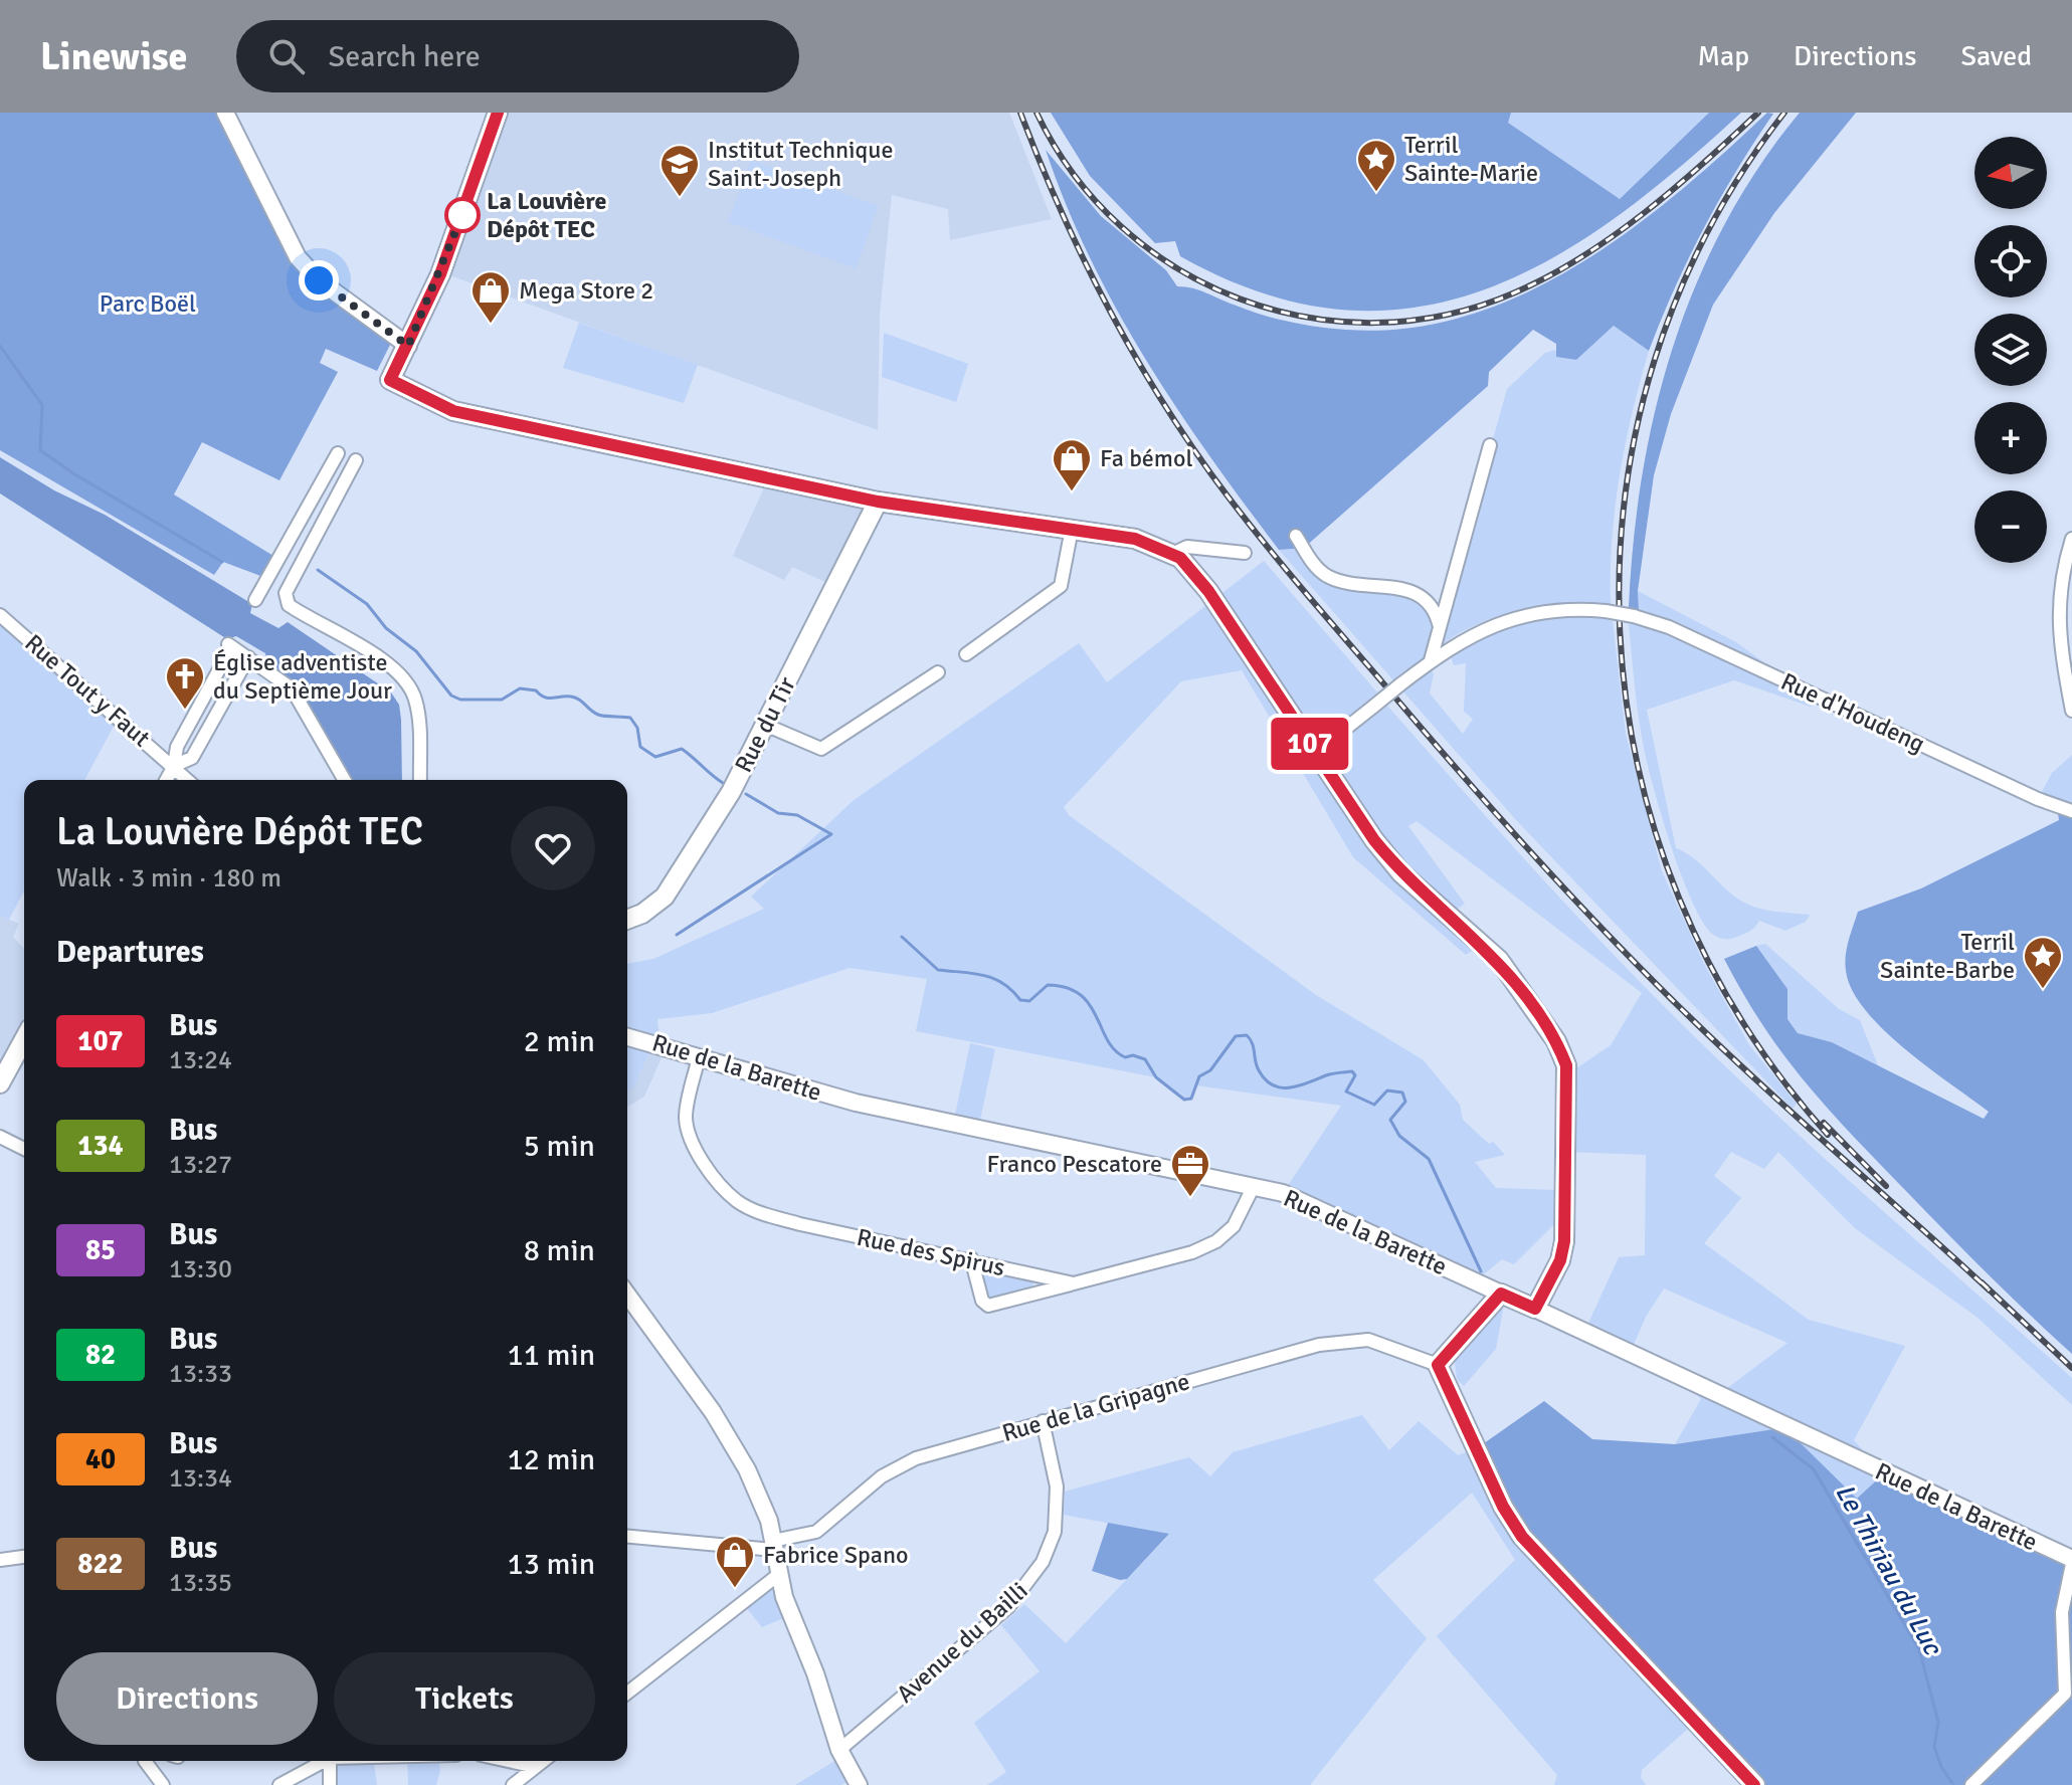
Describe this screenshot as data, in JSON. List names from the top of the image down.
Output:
{
  "streets": {
    "main road": ["Rue du Tir", "Rue de la Barette"],
    "street": [
      "Rue Tout y Faut",
      "Rue d'Houdeng",
      "Rue des Spirus",
      "Rue de la Gripagne",
      "Avenue du Bailli"
    ]
  },
  "crossings": [
    ["Rue de la Barette", "Rue des Spirus"],
    ["Rue de la Gripagne", "Avenue du Bailli"]
  ],
  "water": ["Le Thiriau du Luc"],
  "parks": ["Parc Boël"],
  "places": {
    "place": ["Terril Sainte-Marie", "Terril Sainte-Barbe"],
    "school or university": ["Institut Technique Saint-Joseph"],
    "other": ["La Louvière Dépôt TEC"],
    "shop": ["Mega Store 2", "Fa bémol", "Fabrice Spano"],
    "church": ["Église adventiste du Septième Jour"],
    "office": ["Franco Pescatore"]
  },
  "lines": ["bus line 107"],
  "north": "left",
  "page": {
    "header": "Linewise",
    "search": "Search here",
    "nav": ["Map", "Directions", "Saved"],
    "on_map": "107",
    "map_buttons": ["+", "−"],
    "heading": [
      ["La Louvière Dépôt TEC", "Walk · 3 min · 180 m"],
      "Departures"
    ],
    "list": [
      {
        "mark": "107",
        "name": "Bus",
        "note": "13:24",
        "value": "2 min"
      },
      {
        "mark": "134",
        "name": "Bus",
        "note": "13:27",
        "value": "5 min"
      },
      {
        "mark": "85",
        "name": "Bus",
        "note": "13:30",
        "value": "8 min"
      },
      {
        "mark": "82",
        "name": "Bus",
        "note": "13:33",
        "value": "11 min"
      },
      {
        "mark": "40",
        "name": "Bus",
        "note": "13:34",
        "value": "12 min"
      },
      {
        "mark": "822",
        "name": "Bus",
        "note": "13:35",
        "value": "13 min"
      }
    ],
    "buttons": ["Directions", "Tickets"]
  }
}
